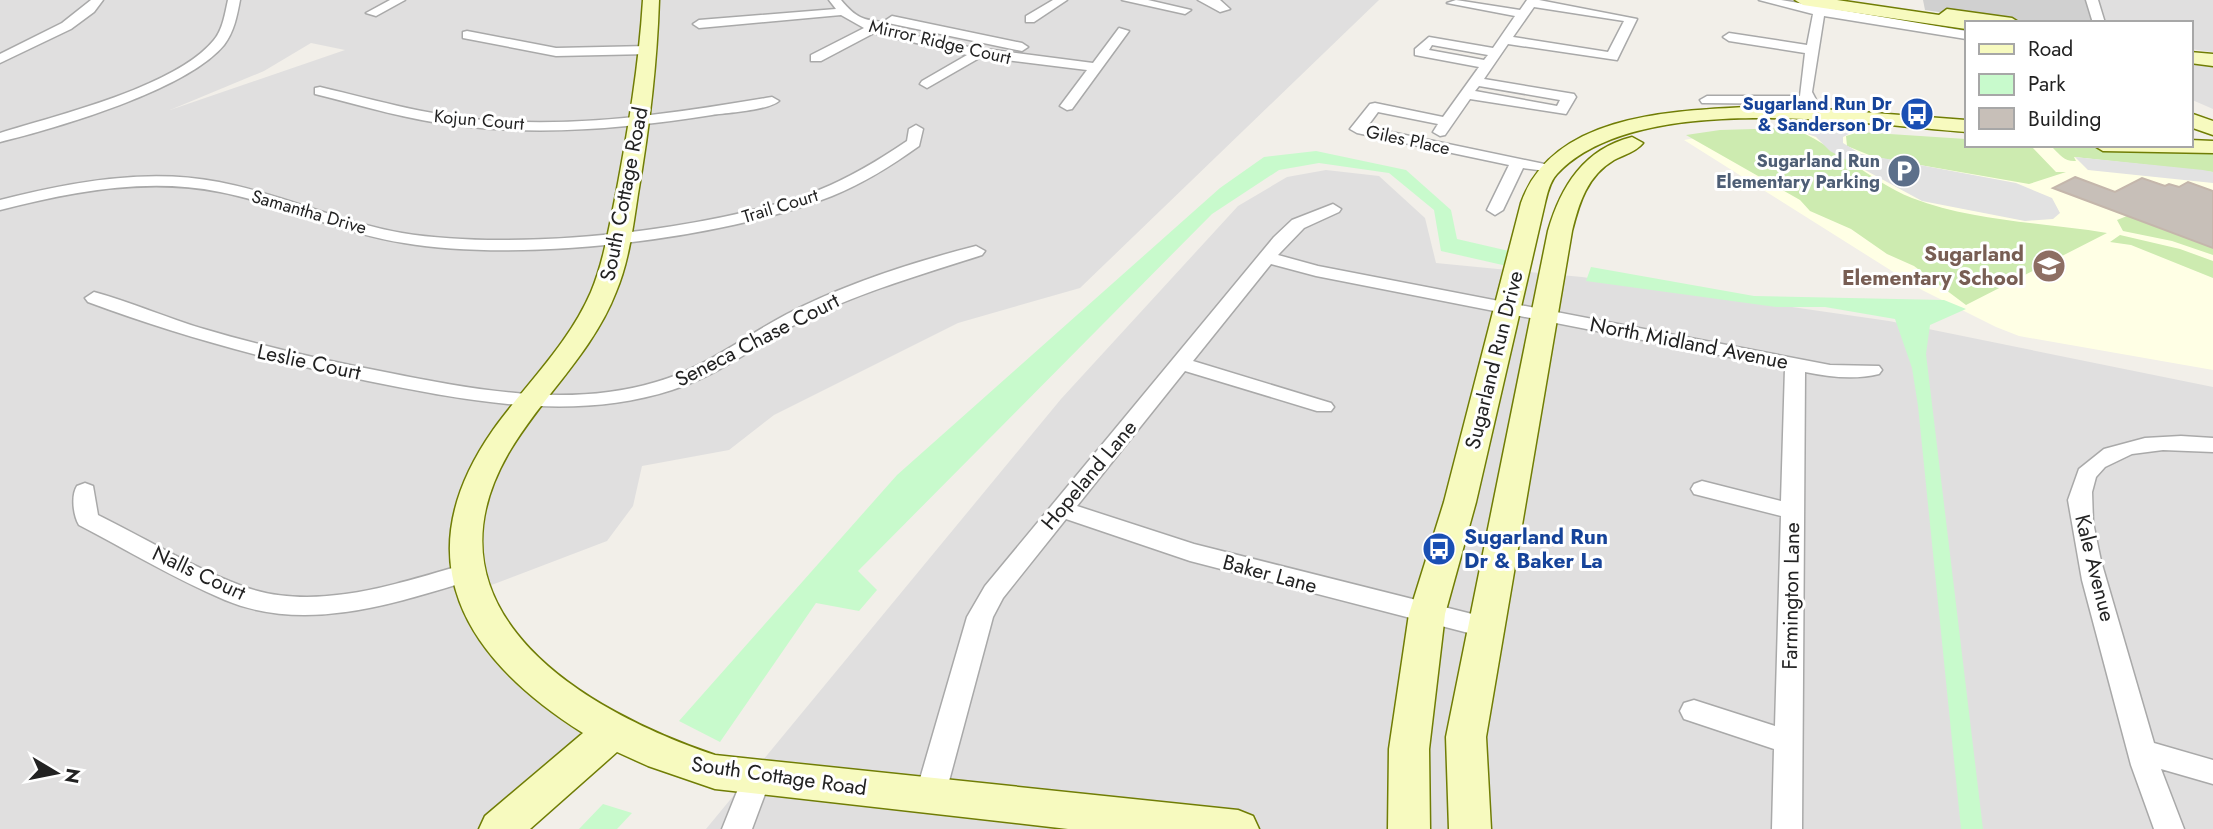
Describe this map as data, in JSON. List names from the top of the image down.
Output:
{
  "streets": {
    "street": [
      "Mirror Ridge Court",
      "Kojun Court",
      "Giles Place",
      "South Cottage Road",
      "Trail Court",
      "Samantha Drive",
      "Seneca Chase Court",
      "North Midland Avenue",
      "Sugarland Run Drive",
      "Leslie Court",
      "Hopeland Lane",
      "Kale Avenue",
      "Nalls Court",
      "Baker Lane",
      "Farmington Lane"
    ]
  },
  "crossings": [
    ["Kojun Court", "South Cottage Road"],
    ["Giles Place", "Sugarland Run Drive"],
    ["South Cottage Road", "Trail Court"],
    ["South Cottage Road", "Samantha Drive"],
    ["South Cottage Road", "Seneca Chase Court"],
    ["South Cottage Road", "Leslie Court"],
    ["South Cottage Road", "Hopeland Lane"],
    ["South Cottage Road", "Nalls Court"],
    ["Trail Court", "Samantha Drive"],
    ["Seneca Chase Court", "Leslie Court"],
    ["North Midland Avenue", "Sugarland Run Drive"],
    ["North Midland Avenue", "Hopeland Lane"],
    ["North Midland Avenue", "Farmington Lane"],
    ["Sugarland Run Drive", "Baker Lane"],
    ["Hopeland Lane", "Baker Lane"]
  ],
  "places": {
    "bus stop": ["Sugarland Run Dr & Sanderson Dr", "Sugarland Run Dr & Baker La"],
    "parking": ["Sugarland Run Elementary Parking"],
    "school or university": ["Sugarland Elementary School"]
  },
  "legend": ["Road", "Park", "Building"],
  "north": "right"
}
